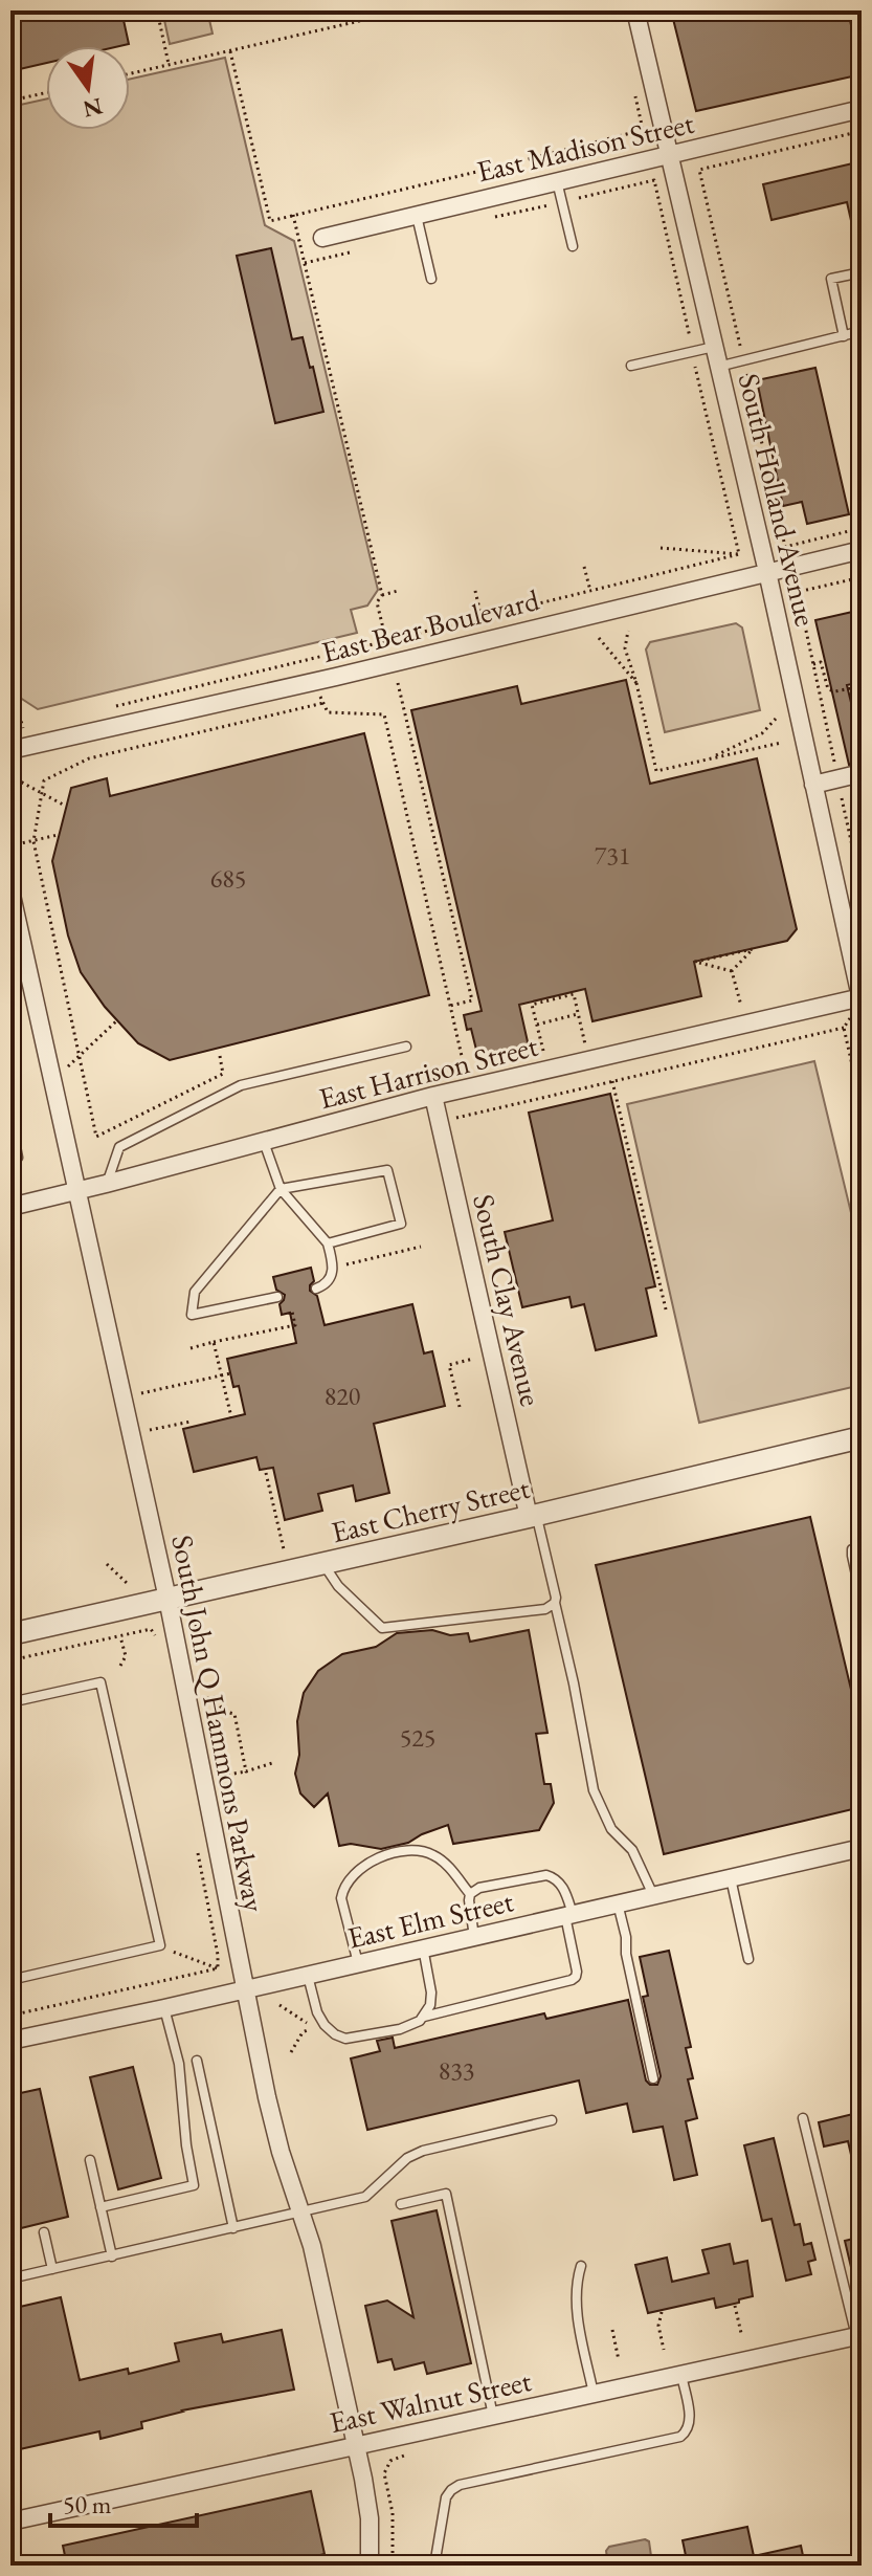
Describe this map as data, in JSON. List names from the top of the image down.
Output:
{
  "streets": {
    "street": [
      "East Madison Street",
      "South Holland Avenue",
      "East Bear Boulevard",
      "East Harrison Street",
      "South Clay Avenue",
      "East Cherry Street",
      "South John Q Hammons Parkway",
      "East Elm Street",
      "East Walnut Street"
    ]
  },
  "crossings": [
    ["East Madison Street", "South Holland Avenue"],
    ["South Holland Avenue", "East Bear Boulevard"],
    ["South Holland Avenue", "East Harrison Street"],
    ["East Harrison Street", "South Clay Avenue"],
    ["East Harrison Street", "South John Q Hammons Parkway"],
    ["South Clay Avenue", "East Cherry Street"],
    ["East Cherry Street", "South John Q Hammons Parkway"],
    ["South John Q Hammons Parkway", "East Elm Street"],
    ["South John Q Hammons Parkway", "East Walnut Street"]
  ],
  "house_numbers": [
    "731",
    "685",
    "820",
    "525",
    "833"
  ],
  "scale_bar": "50 m",
  "north": "bottom"
}
